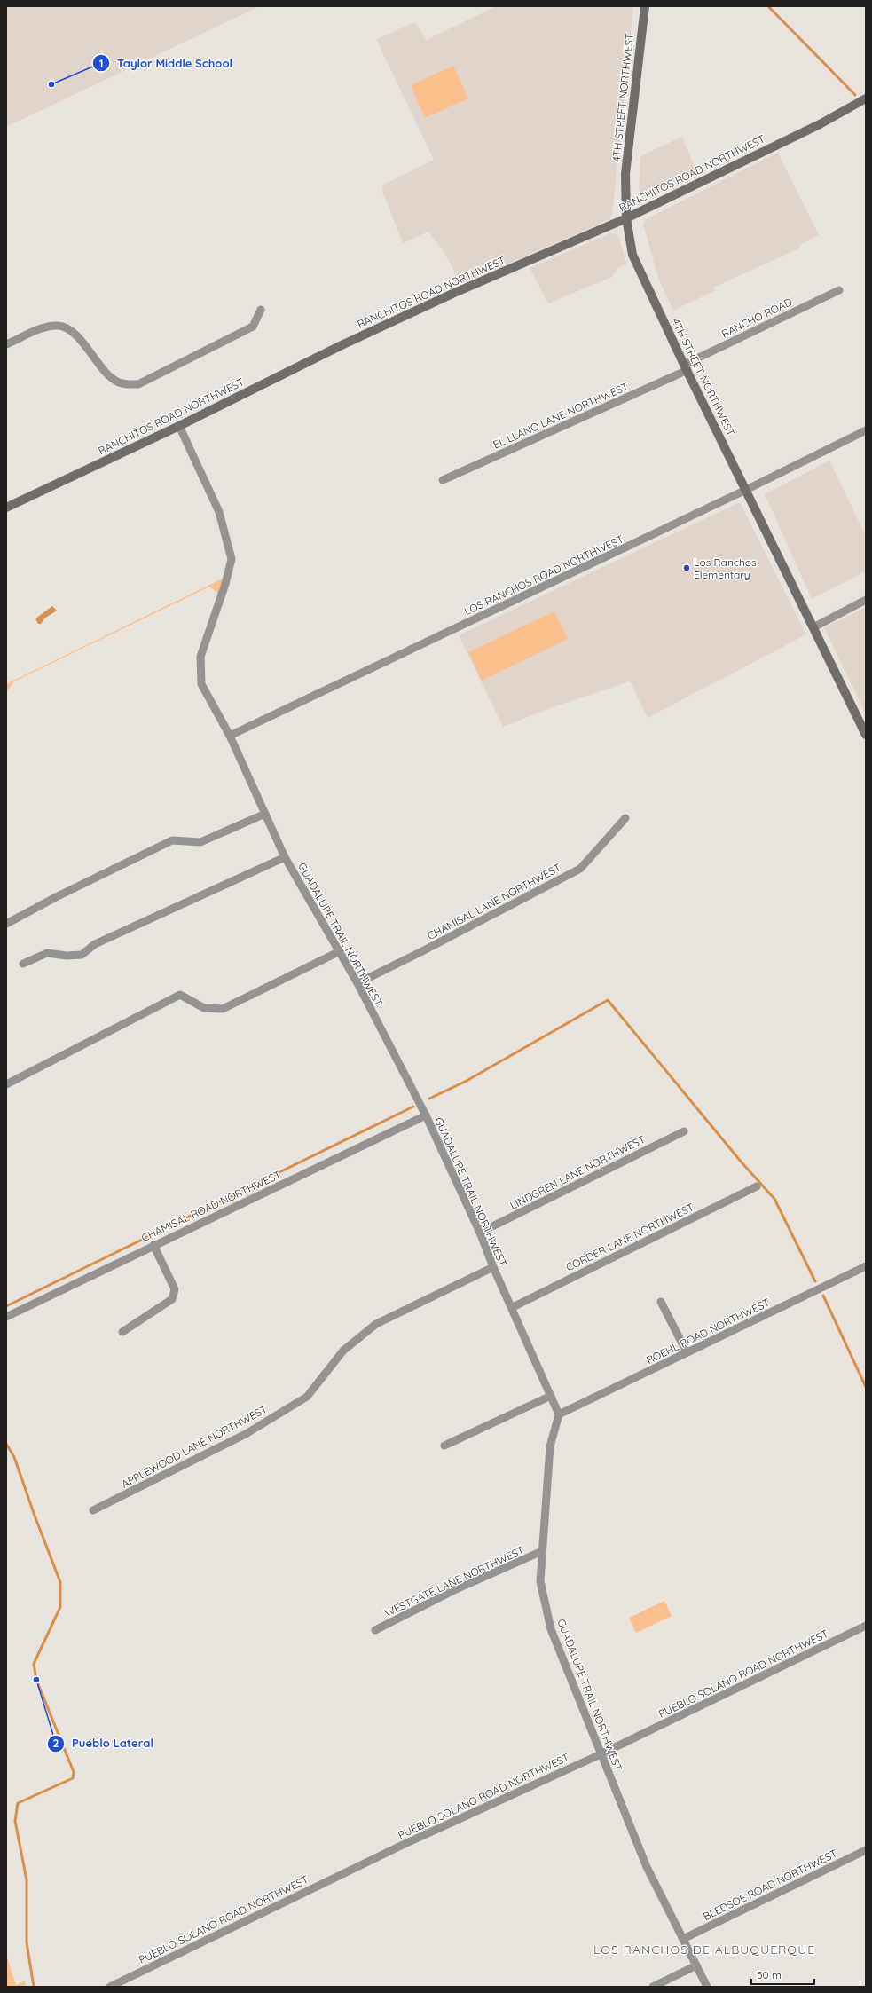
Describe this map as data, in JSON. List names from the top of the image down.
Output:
{
  "streets": {
    "street": [
      "4TH STREET NORTHWEST",
      "RANCHITOS ROAD NORTHWEST",
      "RANCHO ROAD",
      "EL LLANO LANE NORTHWEST",
      "LOS RANCHOS ROAD NORTHWEST",
      "CHAMISAL LANE NORTHWEST",
      "GUADALUPE TRAIL NORTHWEST",
      "LINDGREN LANE NORTHWEST",
      "CHAMISAL ROAD NORTHWEST",
      "CORDER LANE NORTHWEST",
      "ROEHL ROAD NORTHWEST",
      "APPLEWOOD LANE NORTHWEST",
      "WESTGATE LANE NORTHWEST",
      "PUEBLO SOLANO ROAD NORTHWEST",
      "BLEDSOE ROAD NORTHWEST"
    ]
  },
  "crossings": [
    ["4TH STREET NORTHWEST", "RANCHITOS ROAD NORTHWEST"],
    ["4TH STREET NORTHWEST", "RANCHO ROAD"],
    ["4TH STREET NORTHWEST", "EL LLANO LANE NORTHWEST"],
    ["4TH STREET NORTHWEST", "LOS RANCHOS ROAD NORTHWEST"],
    ["RANCHITOS ROAD NORTHWEST", "GUADALUPE TRAIL NORTHWEST"],
    ["RANCHO ROAD", "EL LLANO LANE NORTHWEST"],
    ["LOS RANCHOS ROAD NORTHWEST", "GUADALUPE TRAIL NORTHWEST"],
    ["CHAMISAL LANE NORTHWEST", "GUADALUPE TRAIL NORTHWEST"],
    ["GUADALUPE TRAIL NORTHWEST", "LINDGREN LANE NORTHWEST"],
    ["GUADALUPE TRAIL NORTHWEST", "CHAMISAL ROAD NORTHWEST"],
    ["GUADALUPE TRAIL NORTHWEST", "CORDER LANE NORTHWEST"],
    ["GUADALUPE TRAIL NORTHWEST", "ROEHL ROAD NORTHWEST"],
    ["GUADALUPE TRAIL NORTHWEST", "APPLEWOOD LANE NORTHWEST"],
    ["GUADALUPE TRAIL NORTHWEST", "WESTGATE LANE NORTHWEST"],
    ["GUADALUPE TRAIL NORTHWEST", "PUEBLO SOLANO ROAD NORTHWEST"],
    ["GUADALUPE TRAIL NORTHWEST", "BLEDSOE ROAD NORTHWEST"]
  ],
  "districts": ["LOS RANCHOS DE ALBUQUERQUE"],
  "places": ["Taylor Middle School", "Los Ranchos Elementary", "Pueblo Lateral"],
  "scale_bar": "50 m"
}
